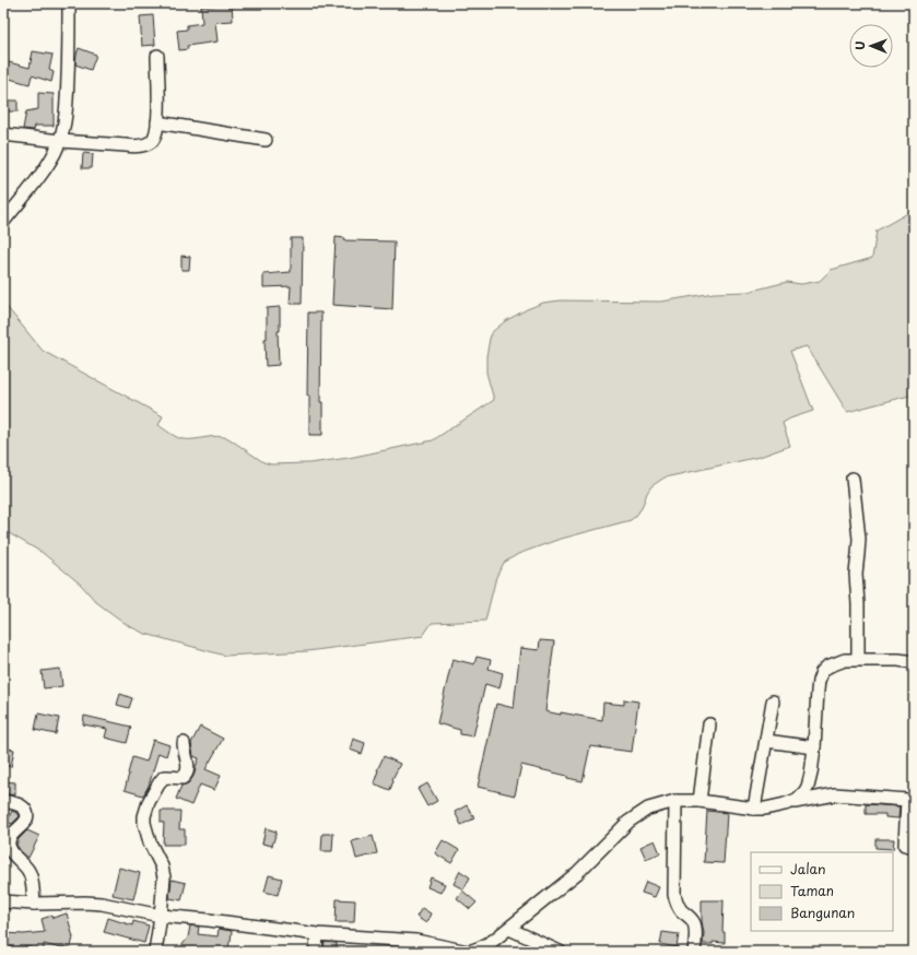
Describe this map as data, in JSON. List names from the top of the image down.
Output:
{
  "legend": ["Jalan", "Taman", "Bangunan"],
  "north": "left"
}
